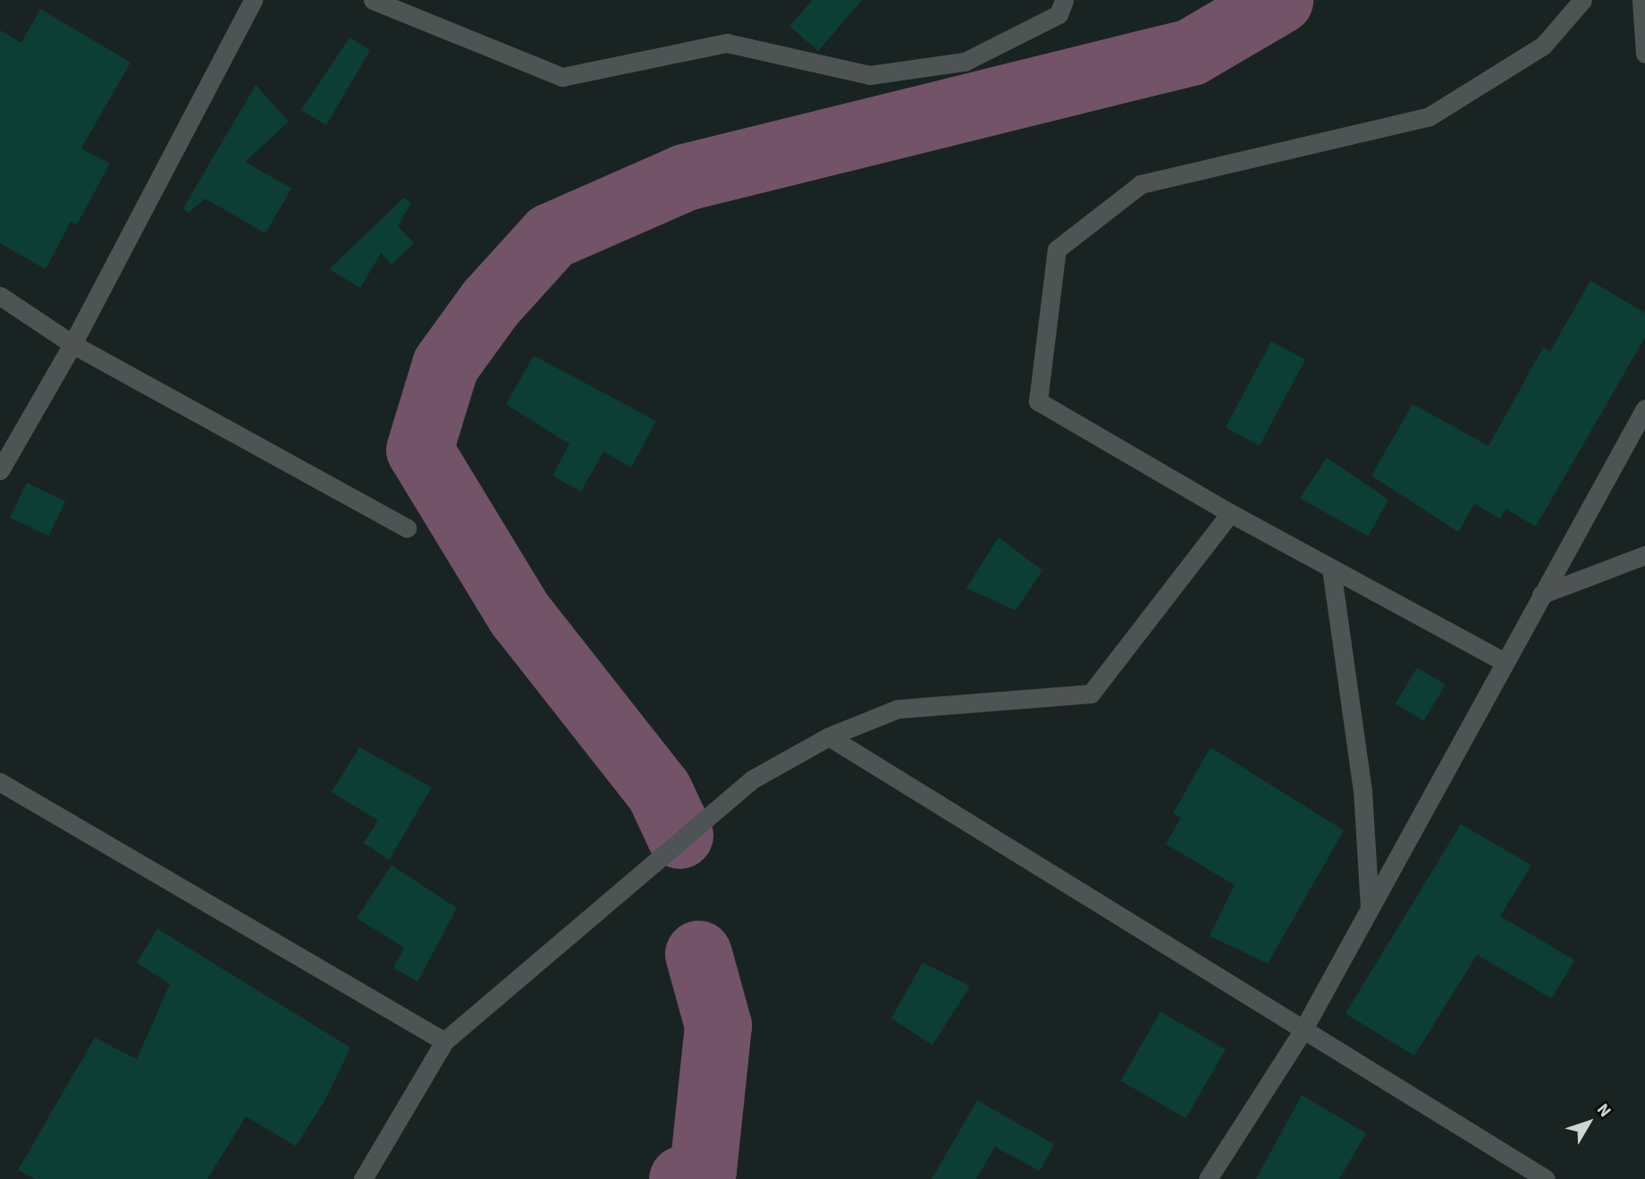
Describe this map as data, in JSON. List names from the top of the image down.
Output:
{
  "north": "top right"
}
